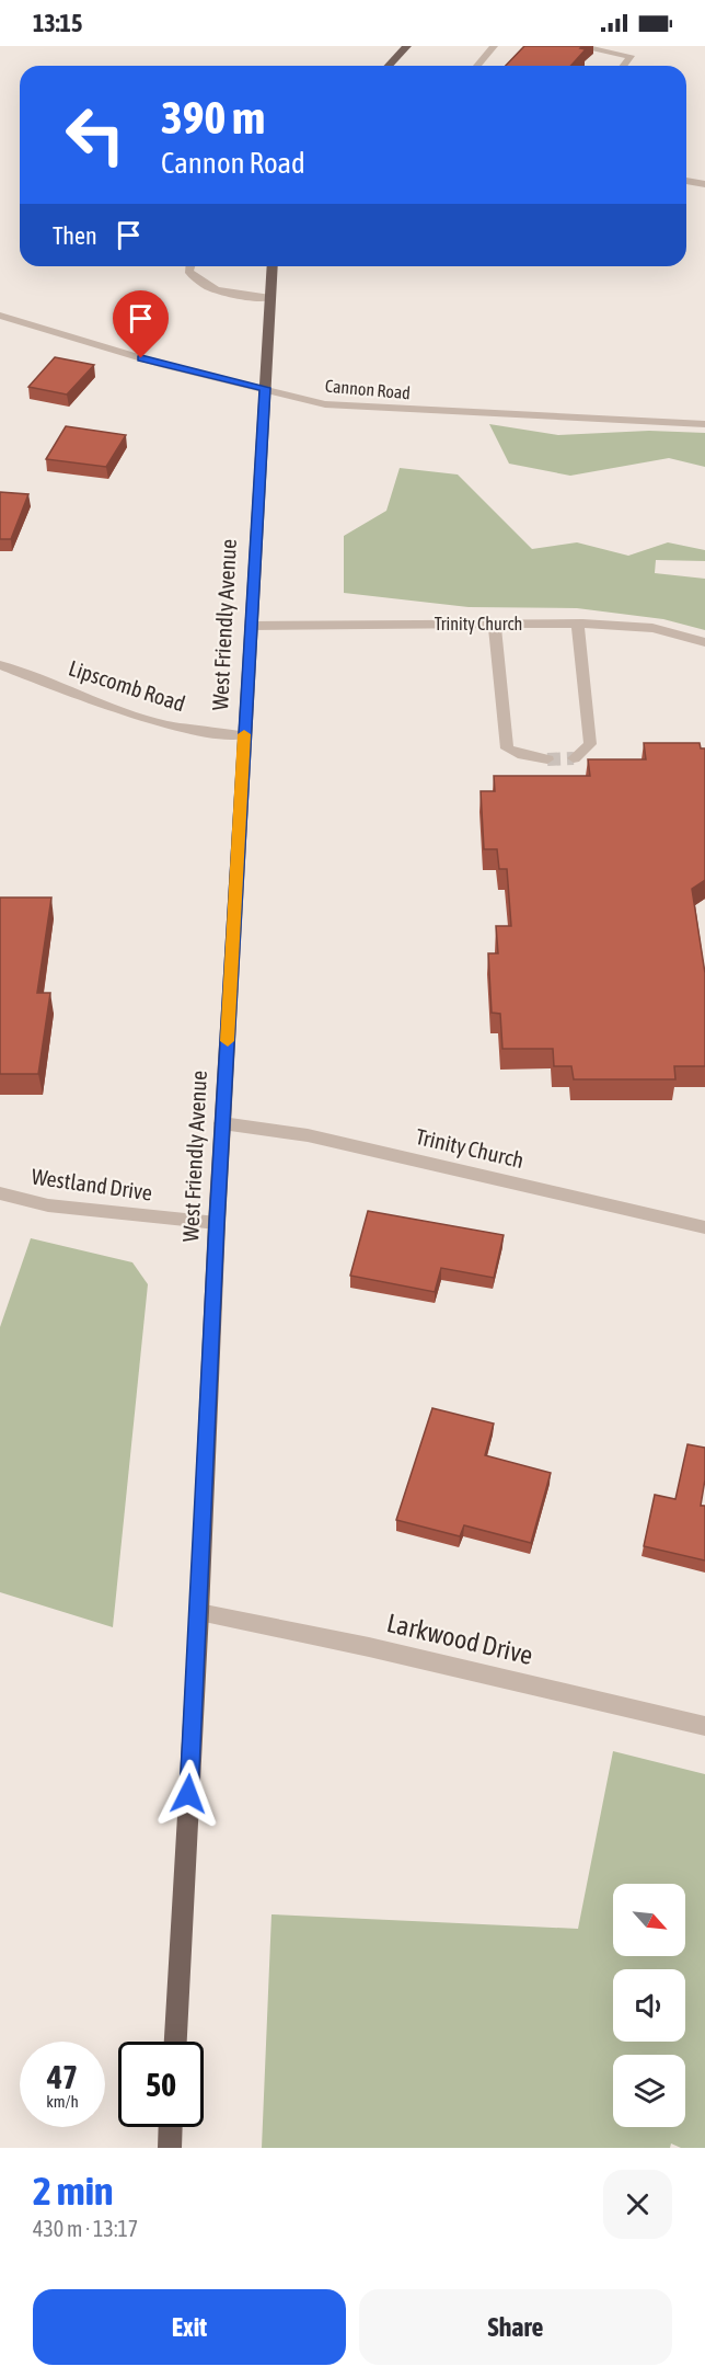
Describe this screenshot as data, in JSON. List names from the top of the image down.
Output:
{
  "streets": {
    "main road": ["West Friendly Avenue"],
    "street": [
      "Cannon Road",
      "Trinity Church",
      "Lipscomb Road",
      "Westland Drive",
      "Larkwood Drive"
    ]
  },
  "crossings": [
    ["Cannon Road", "West Friendly Avenue"],
    ["Trinity Church", "West Friendly Avenue"],
    ["West Friendly Avenue", "Lipscomb Road"],
    ["West Friendly Avenue", "Westland Drive"],
    ["West Friendly Avenue", "Larkwood Drive"]
  ],
  "north": "bottom right",
  "page": {
    "status": "13:15",
    "turn": ["390 m", "Cannon Road"],
    "then": "Then",
    "speed": "47 km/h",
    "limit": "50",
    "heading": ["2 min", "430 m · 13:17"],
    "buttons": ["Exit", "Share"]
  }
}
